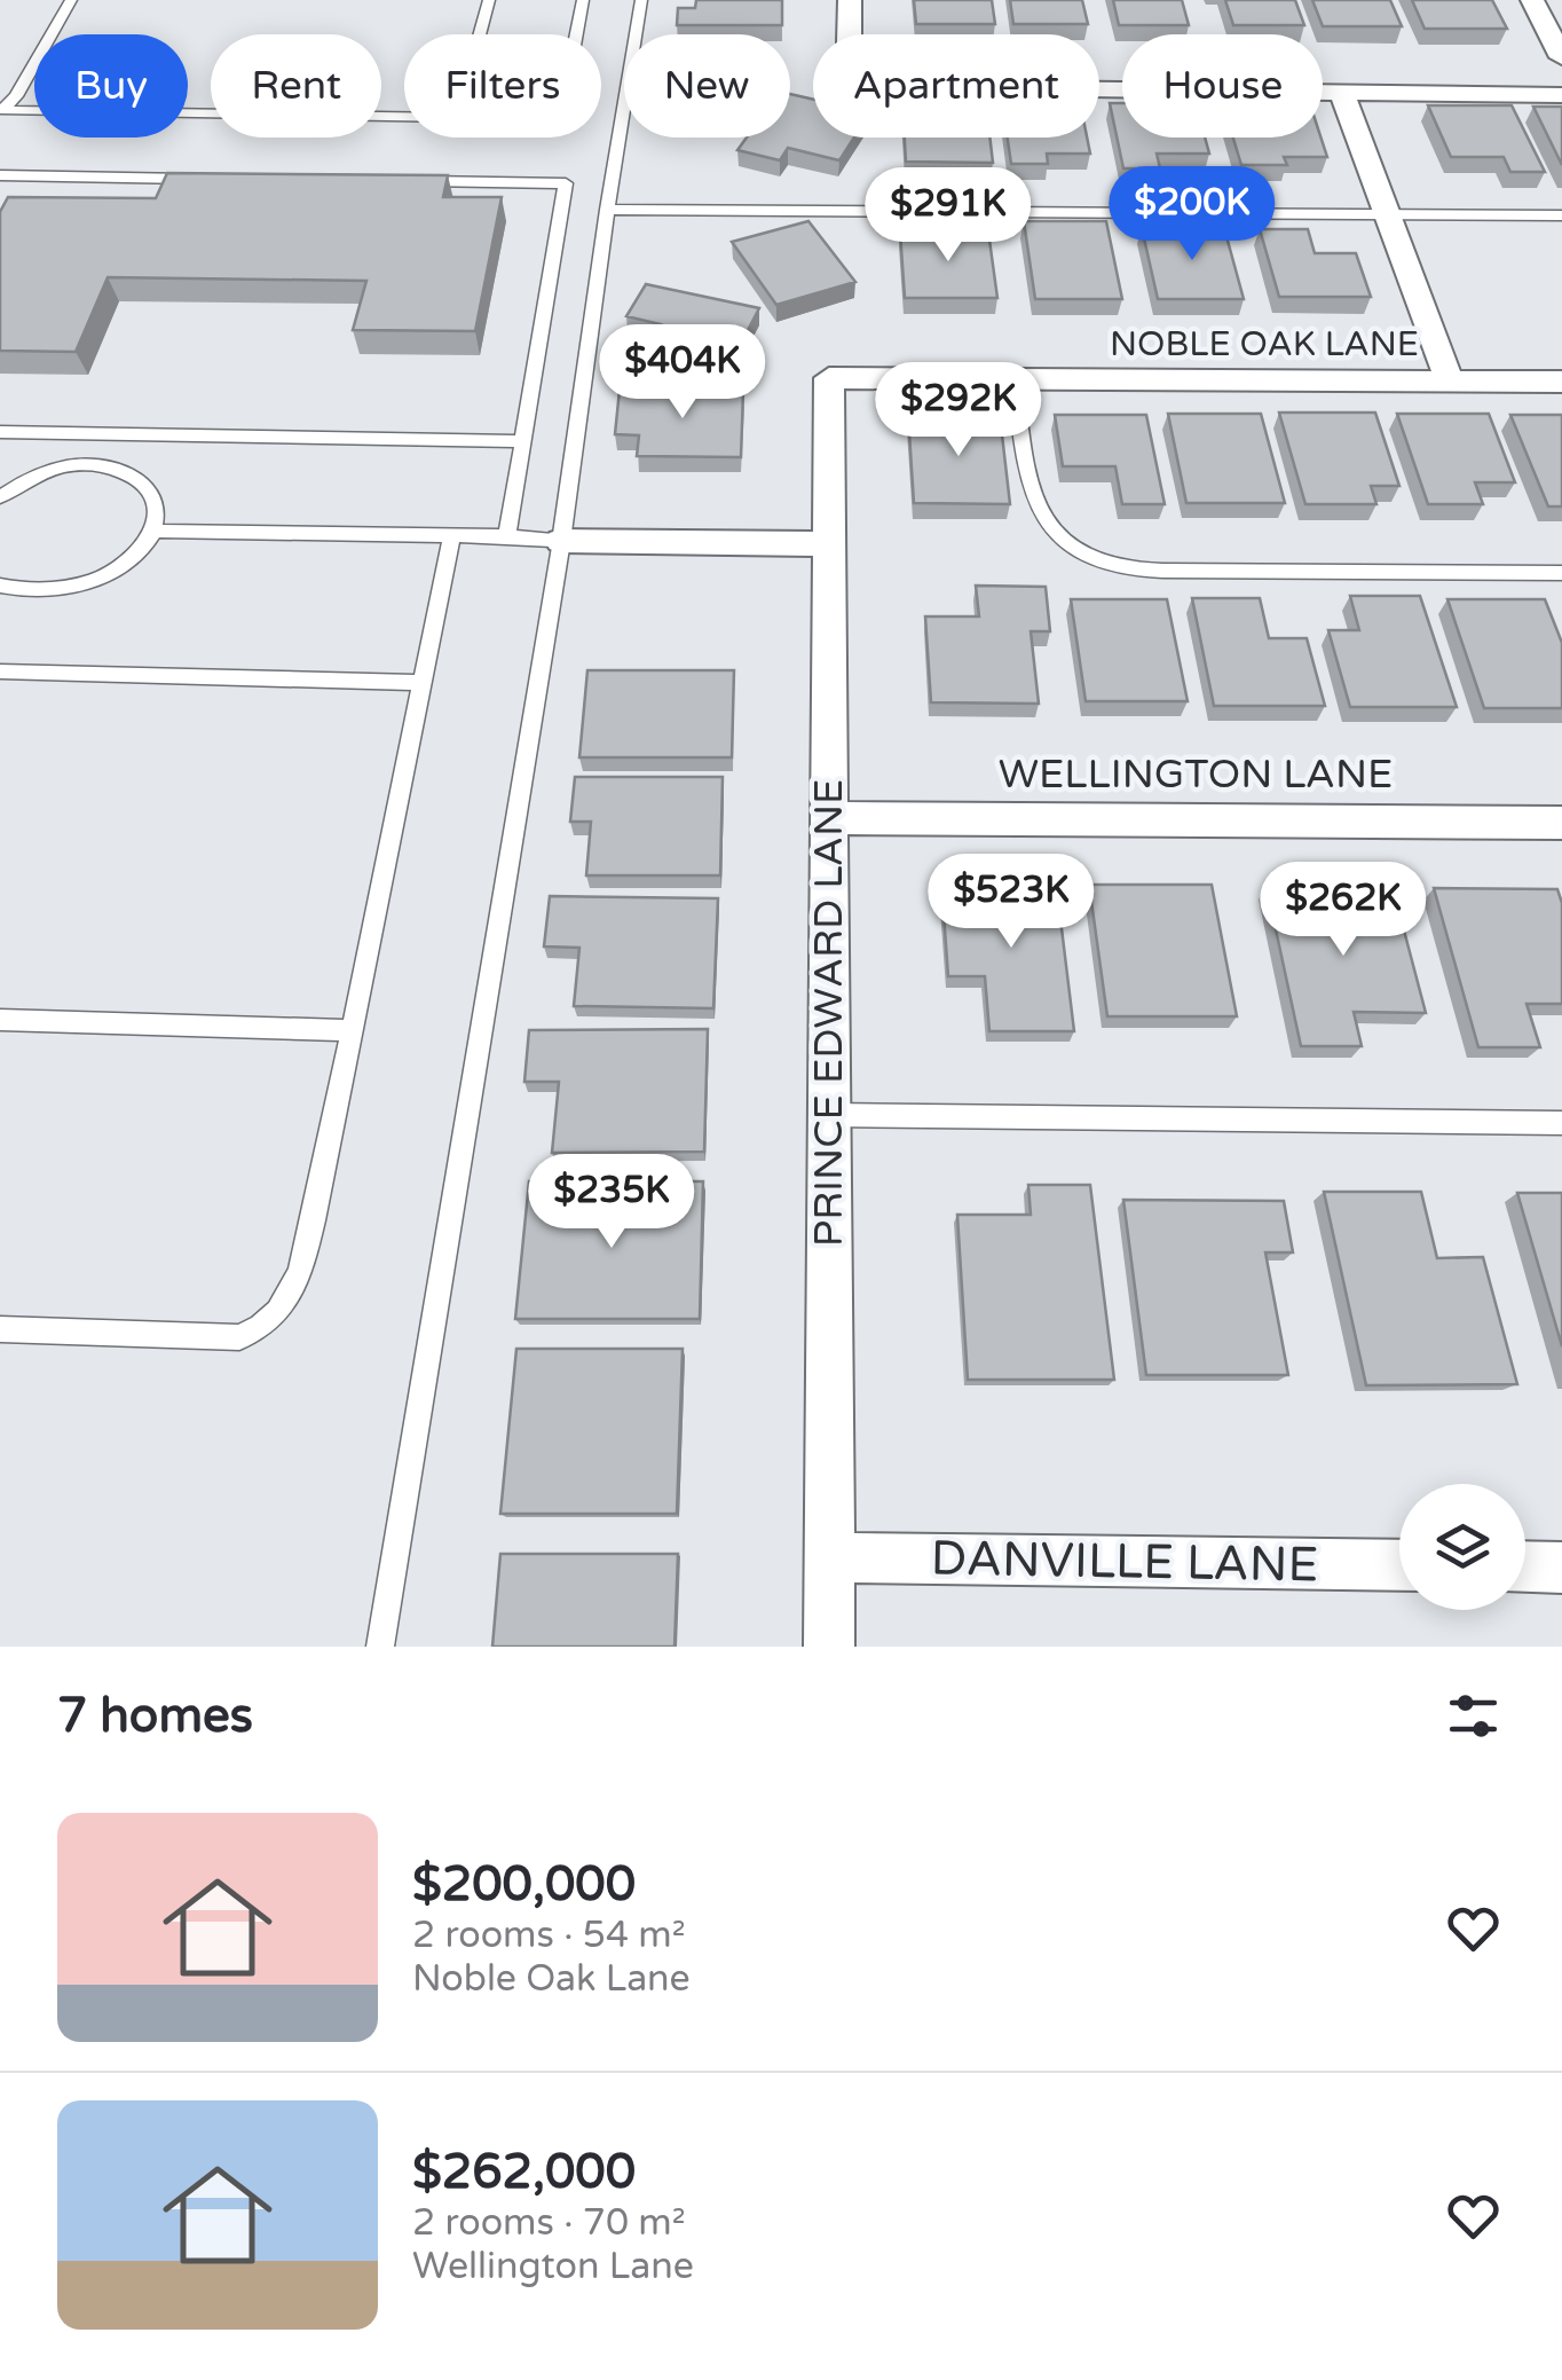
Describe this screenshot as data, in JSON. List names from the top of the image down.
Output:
{
  "streets": {
    "street": [
      "NOBLE OAK LANE",
      "WELLINGTON LANE",
      "PRINCE EDWARD LANE",
      "DANVILLE LANE"
    ]
  },
  "crossings": [
    ["NOBLE OAK LANE", "PRINCE EDWARD LANE"],
    ["WELLINGTON LANE", "PRINCE EDWARD LANE"],
    ["PRINCE EDWARD LANE", "DANVILLE LANE"]
  ],
  "page": {
    "chip": [
      "Buy",
      "Rent",
      "Filters",
      "New",
      "Apartment",
      "House"
    ],
    "price": [
      "$200K",
      "$291K",
      "$404K",
      "$292K",
      "$523K",
      "$262K",
      "$235K"
    ],
    "heading": "7 homes",
    "list": [
      {
        "name": "$200,000",
        "note": "2 rooms · 54 m² · Noble Oak Lane"
      },
      {
        "name": "$262,000",
        "note": "2 rooms · 70 m² · Wellington Lane"
      }
    ]
  }
}
